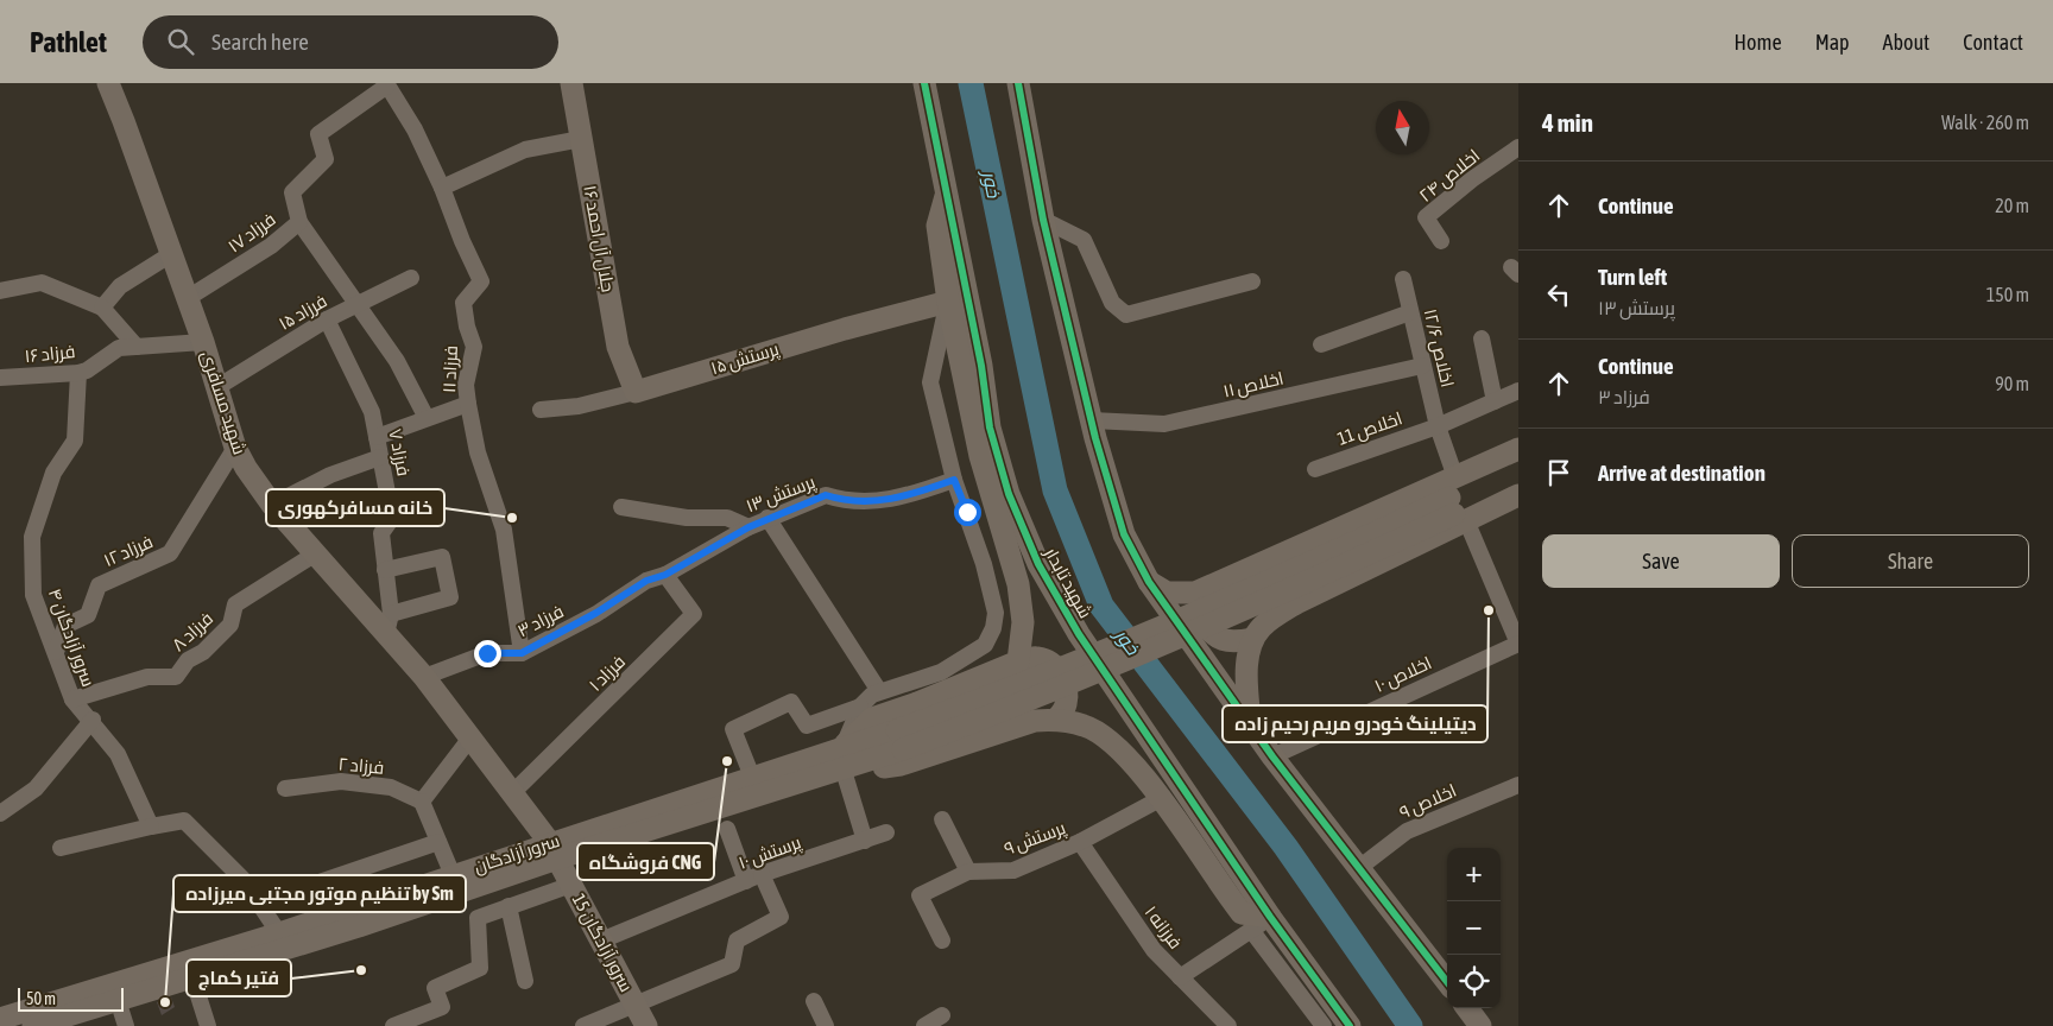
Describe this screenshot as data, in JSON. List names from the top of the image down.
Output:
{
  "streets": {
    "main road": [
      "جلال آل احمد ۱۶",
      "پرستش ۱۵",
      "شهید مسافری",
      "شهید تابدار",
      "سرور آزادگان",
      "سرور آزادگان 15"
    ],
    "street": [
      "اخلاص ۲۴",
      "فرزاد ۱۷",
      "فرزاد ۱۵",
      "اخلاص ۱۲/۶",
      "فرزاد ۱۶",
      "فرزاد ۱۱",
      "اخلاص ۱۱",
      "اخلاص 11",
      "فرزاد ۷",
      "پرستش ۱۳",
      "فرزاد ۱۲",
      "فرزاد ۳",
      "فرزاد ۸",
      "سرور آزادگان ۴",
      "فرزاد ۱",
      "اخلاص ۱۰",
      "فرزاد ۲",
      "اخلاص ۹",
      "پرستش ۹",
      "پرستش ۱۰",
      "فرزانه ۱"
    ]
  },
  "crossings": [
    ["فرزاد ۱۷", "شهید مسافری"],
    ["جلال آل احمد ۱۶", "پرستش ۱۵"],
    ["فرزاد ۱۵", "شهید مسافری"],
    ["فرزاد ۱۵", "فرزاد ۷"],
    ["اخلاص ۱۲/۶", "اخلاص ۱۱"],
    ["اخلاص ۱۲/۶", "اخلاص 11"],
    ["اخلاص ۱۲/۶", "اخلاص ۱۰"],
    ["فرزاد ۱۶", "شهید مسافری"],
    ["فرزاد ۱۶", "سرور آزادگان ۴"],
    ["شهید مسافری", "فرزاد ۷"],
    ["شهید مسافری", "فرزاد ۱۲"],
    ["شهید مسافری", "فرزاد ۳"],
    ["شهید مسافری", "فرزاد ۸"],
    ["شهید مسافری", "فرزاد ۱"],
    ["شهید مسافری", "سرور آزادگان"],
    ["شهید مسافری", "سرور آزادگان 15"],
    ["پرستش ۱۳", "فرزاد ۳"],
    ["پرستش ۱۳", "فرزاد ۱"],
    ["فرزاد ۱۲", "سرور آزادگان ۴"],
    ["فرزاد ۳", "فرزاد ۱"],
    ["فرزاد ۸", "سرور آزادگان ۴"],
    ["پرستش ۹", "فرزانه ۱"],
    ["پرستش ۱۰", "سرور آزادگان 15"],
    ["سرور آزادگان", "سرور آزادگان 15"]
  ],
  "water": ["خور"],
  "places": [
    "خانه مسافرکهوری",
    "دیتیلینگ خودرو مریم رحیم زاده",
    "فروشگاه CNG",
    "فتیر کماج",
    "تنظیم موتور مجتبی میرزاده by Sm"
  ],
  "scale_bar": "50 m",
  "north": "top",
  "page": {
    "header": "Pathlet",
    "search": "Search here",
    "nav": [
      "Home",
      "Map",
      "About",
      "Contact"
    ],
    "heading": ["4 min", "Walk · 260 m"],
    "list": [
      ["Continue", "20 m"],
      ["Turn left", "پرستش ۱۳", "150 m"],
      ["Continue", "فرزاد ۳", "90 m"],
      "Arrive at destination"
    ],
    "buttons": ["Save", "Share"],
    "map_buttons": ["+", "−"],
    "scale": "50 m"
  }
}
